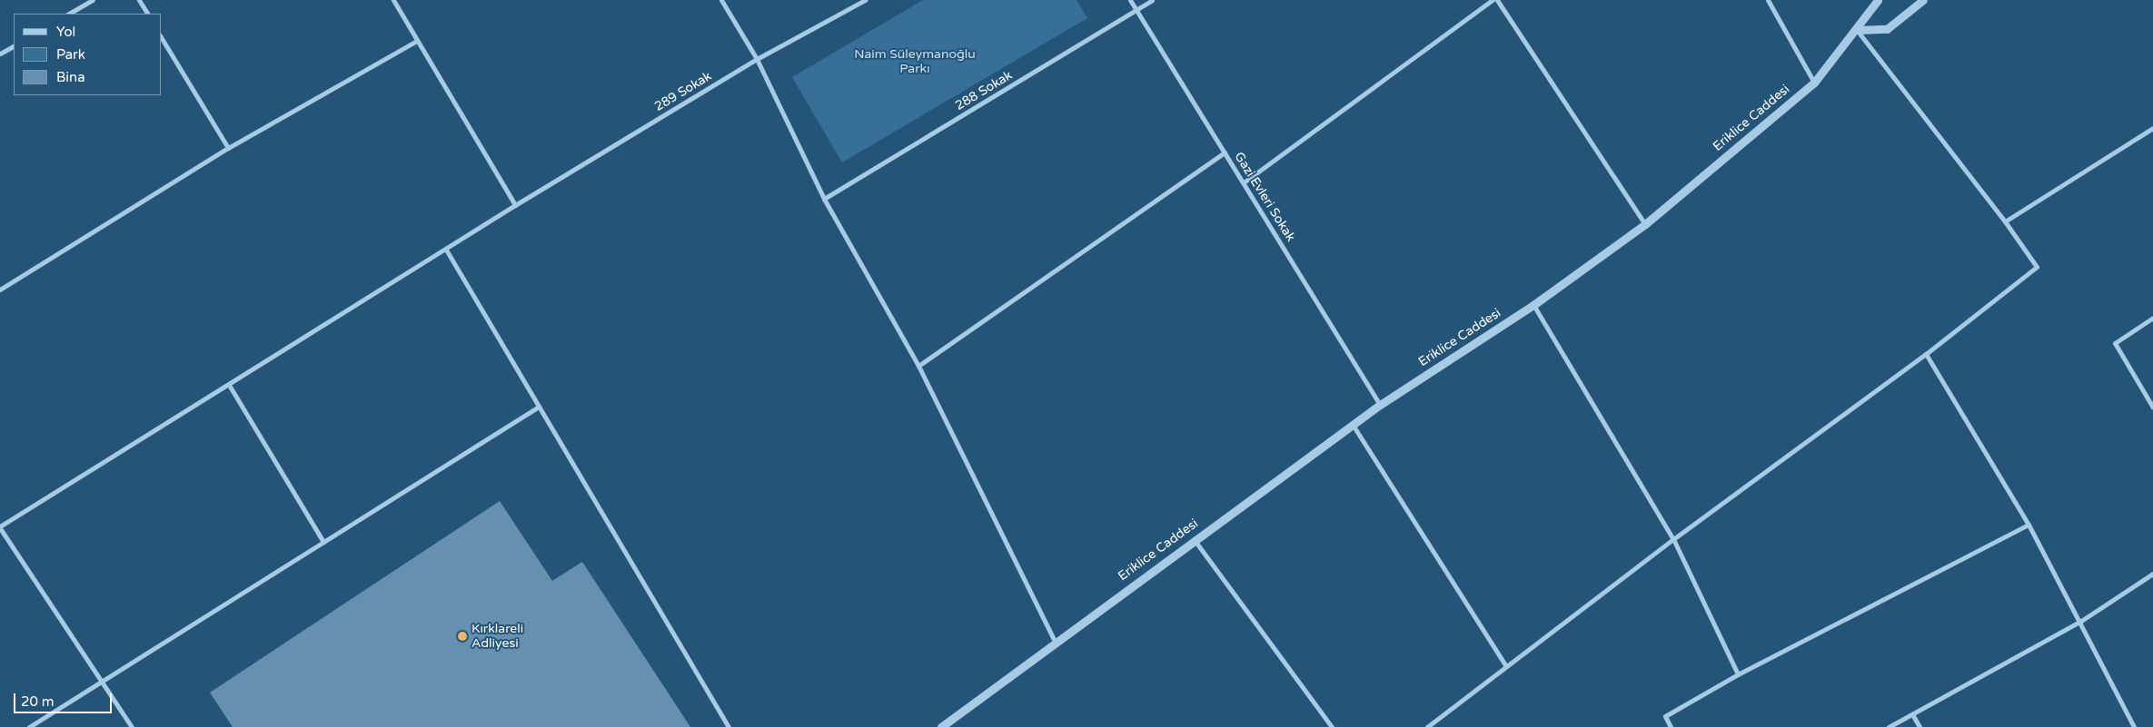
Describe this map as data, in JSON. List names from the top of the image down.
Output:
{
  "streets": {
    "street": [
      "288 Sokak",
      "289 Sokak",
      "Eriklice Caddesi",
      "Gazi Evleri Sokak"
    ]
  },
  "crossings": [
    ["288 Sokak", "Gazi Evleri Sokak"],
    ["Eriklice Caddesi", "Gazi Evleri Sokak"]
  ],
  "parks": ["Naim Süleymanoğlu Parkı"],
  "places": ["Kırklareli Adliyesi"],
  "legend": ["Yol", "Park", "Bina"],
  "scale_bar": "20 m"
}
